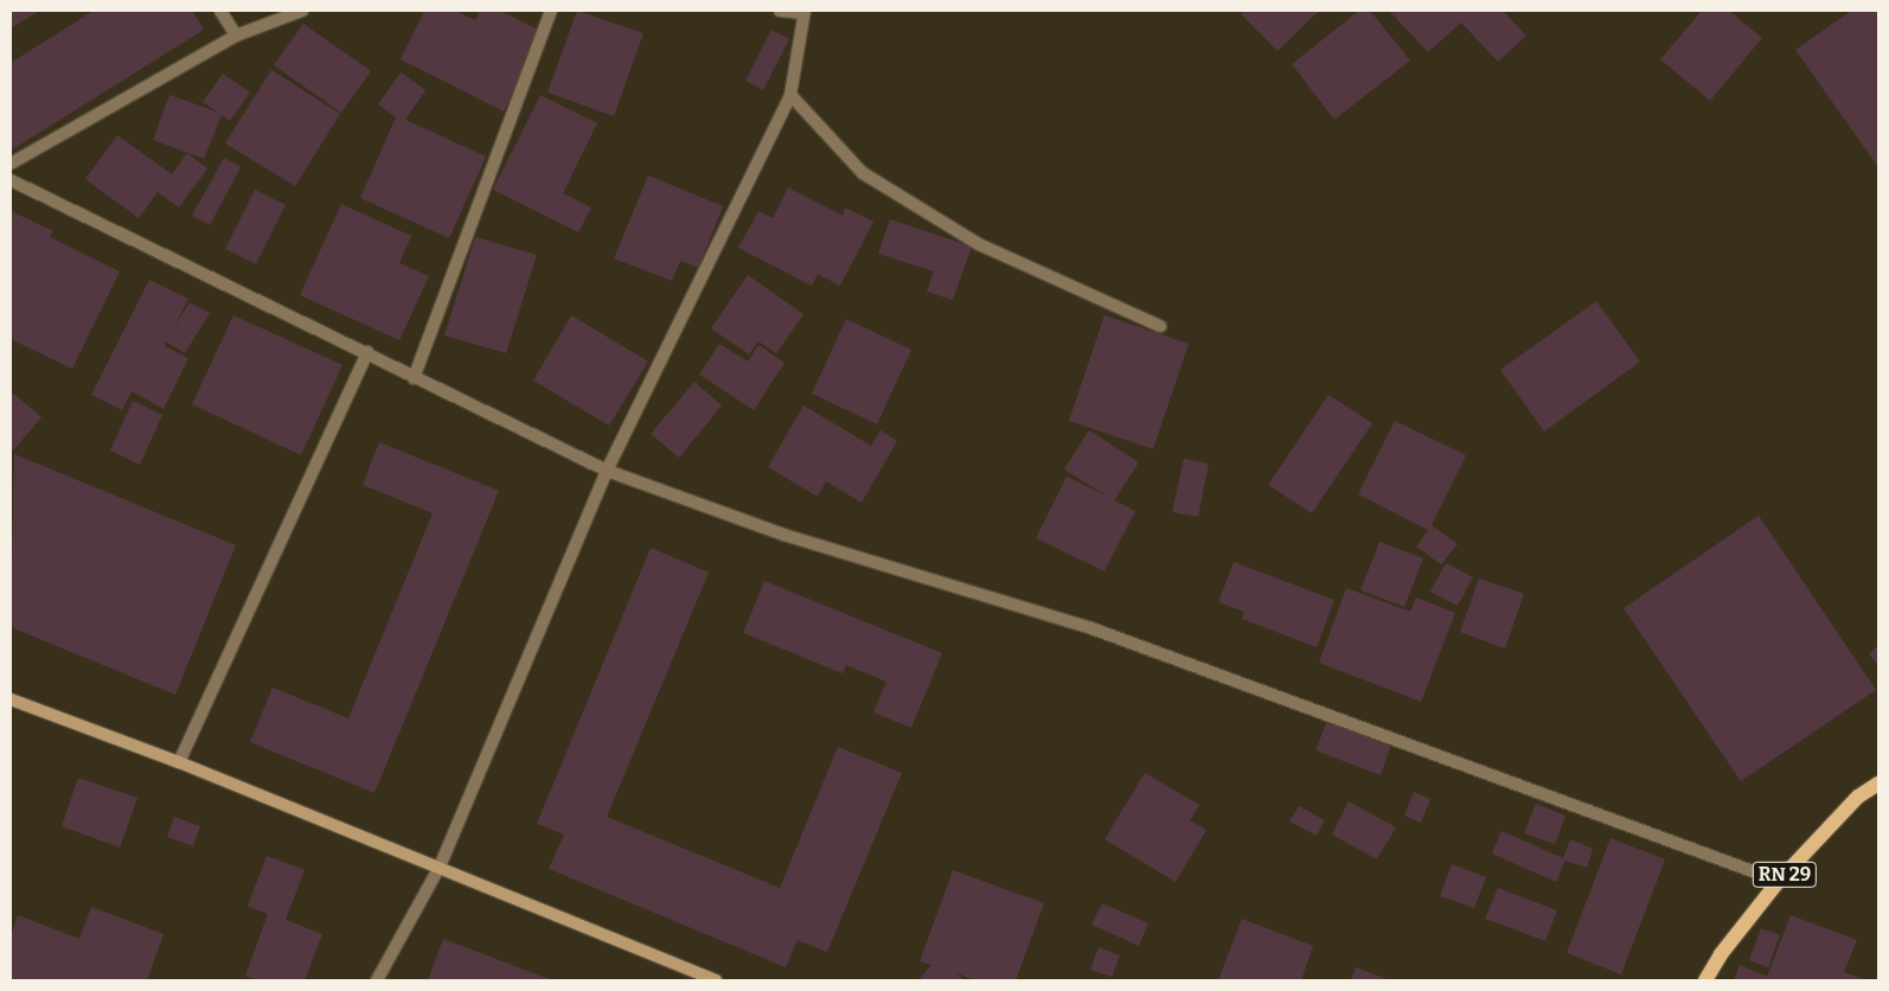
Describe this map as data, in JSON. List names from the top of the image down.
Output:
{
  "streets": {
    "main road": ["RN 29"]
  }
}
